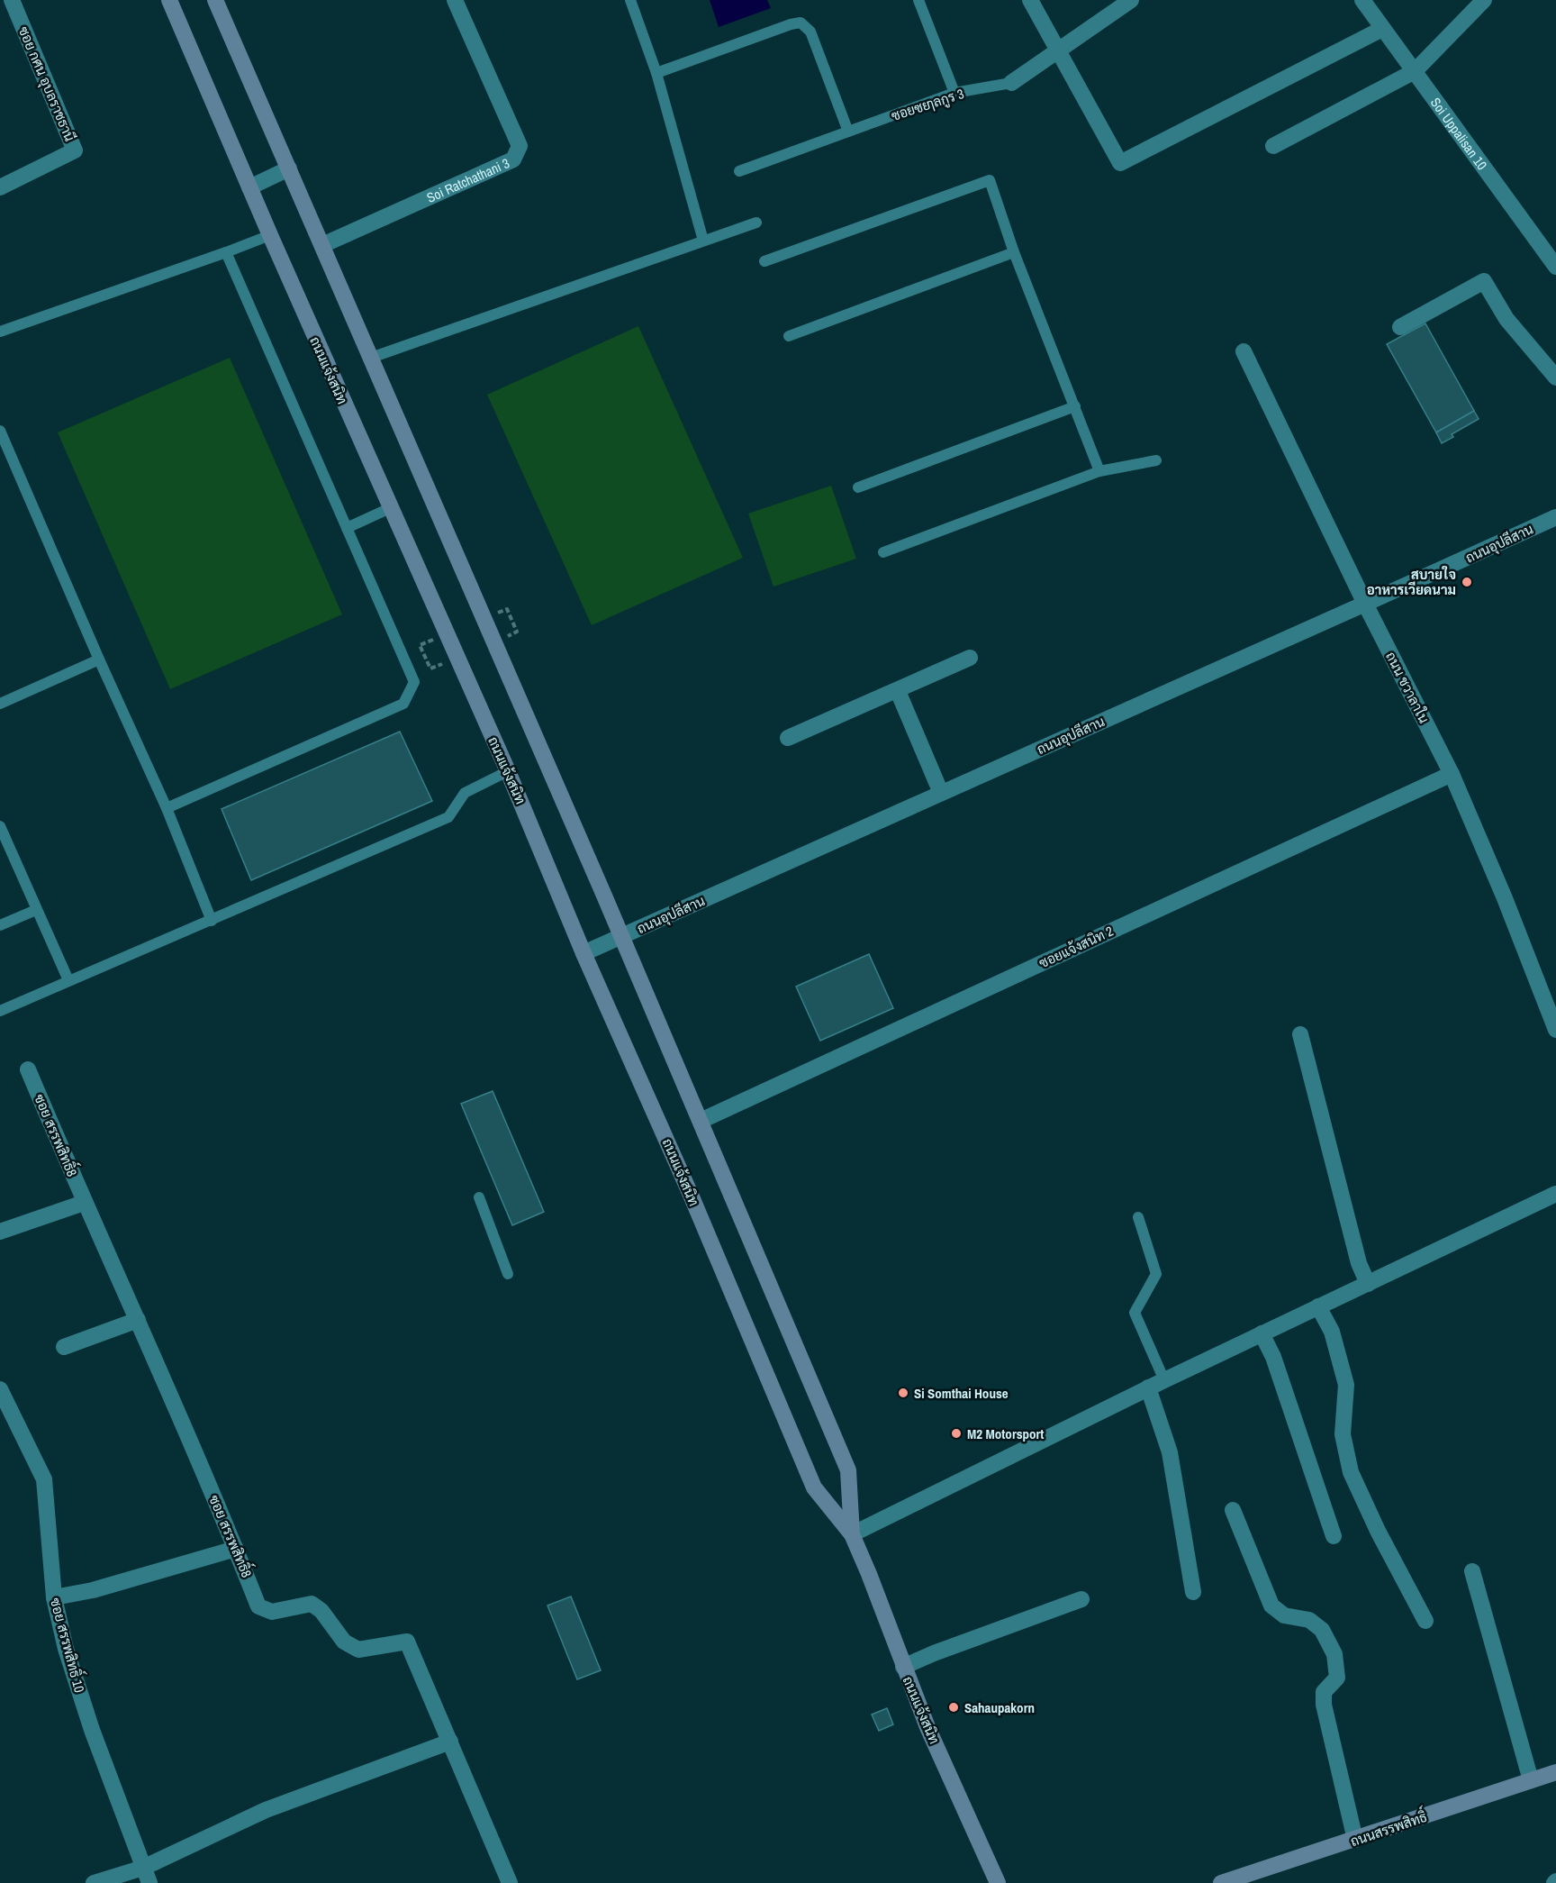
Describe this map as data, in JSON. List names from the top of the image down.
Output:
{
  "streets": {
    "main road": ["ถนนแจ้งสนิท", "ถนนสรรพสิทธิ์"],
    "street": [
      "ซอย กศน อุบลราชธานี",
      "ซอยซยๅลกูร 3",
      "Soi Uppalisan 10",
      "Soi Ratchathani 3",
      "ถนนอุปลีสาน",
      "ถนน ชวาลาใน",
      "ซอยแจ้งสนิท 2",
      "ซอย สรรพสิทธิ์8",
      "ซอย สรรพสิทธิ์ 10"
    ]
  },
  "crossings": [
    ["Soi Ratchathani 3", "ถนนแจ้งสนิท"],
    ["ถนนแจ้งสนิท", "ถนนอุปลีสาน"],
    ["ถนนแจ้งสนิท", "ซอยแจ้งสนิท 2"],
    ["ถนนอุปลีสาน", "ถนน ชวาลาใน"],
    ["ถนน ชวาลาใน", "ซอยแจ้งสนิท 2"]
  ],
  "places": [
    "สบายใจ อาหารเวียดนาม",
    "Si Somthai House",
    "M2 Motorsport",
    "Sahaupakorn"
  ]
}
